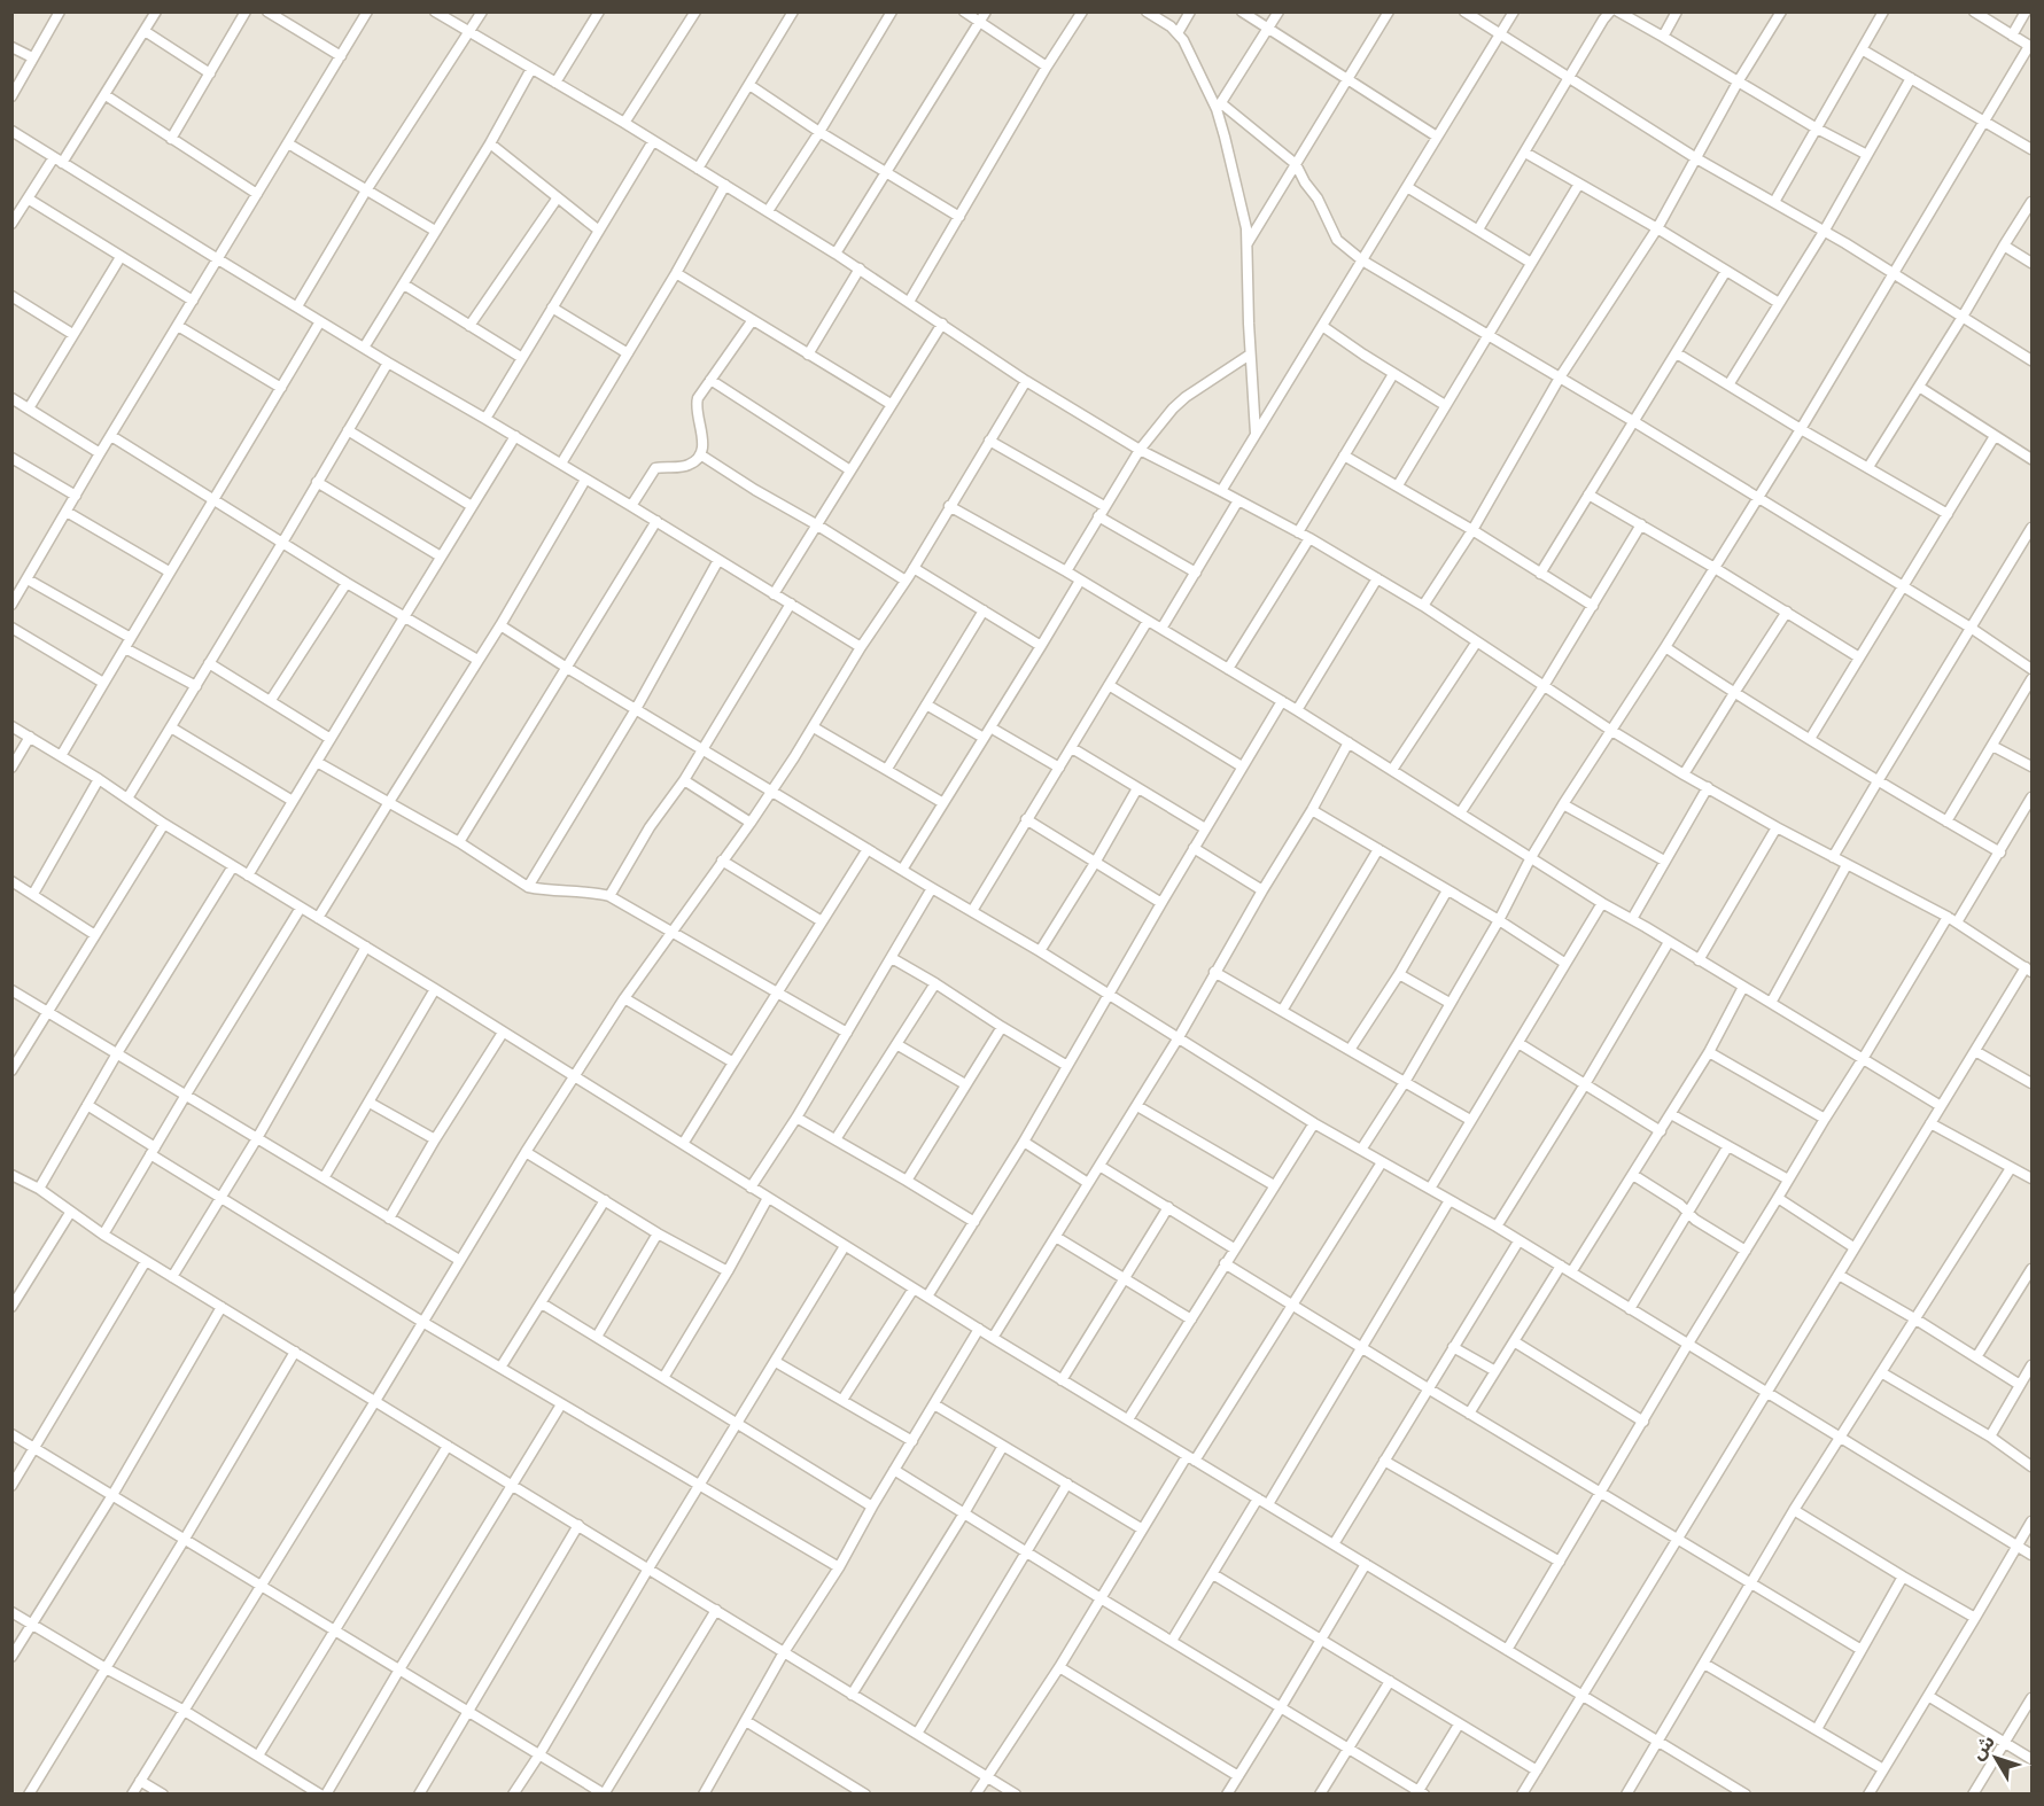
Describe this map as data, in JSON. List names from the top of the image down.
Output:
{
  "north": "top left"
}
